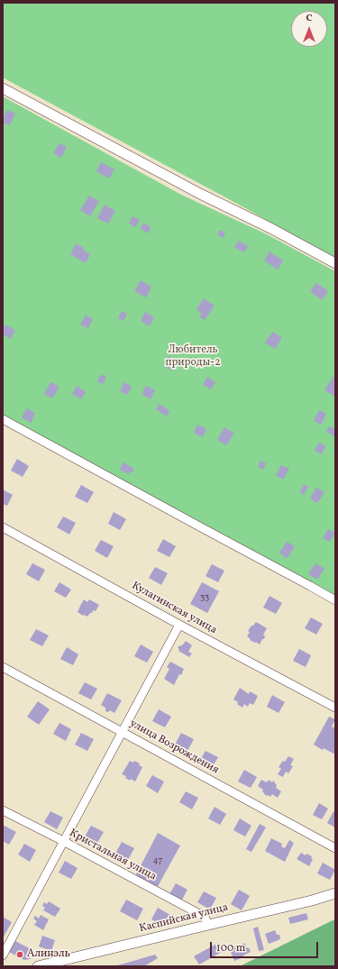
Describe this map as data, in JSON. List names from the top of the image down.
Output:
{
  "streets": {
    "street": [
      "Кулагинская улица",
      "улица Возрождения",
      "Кристальная улица",
      "Каспийская улица"
    ]
  },
  "crossings": [
    ["Кристальная улица", "Каспийская улица"]
  ],
  "parks": ["Любитель природы-2"],
  "places": ["Алинэль"],
  "house_numbers": ["33", "47"],
  "scale_bar": "100 m",
  "north": "top"
}
